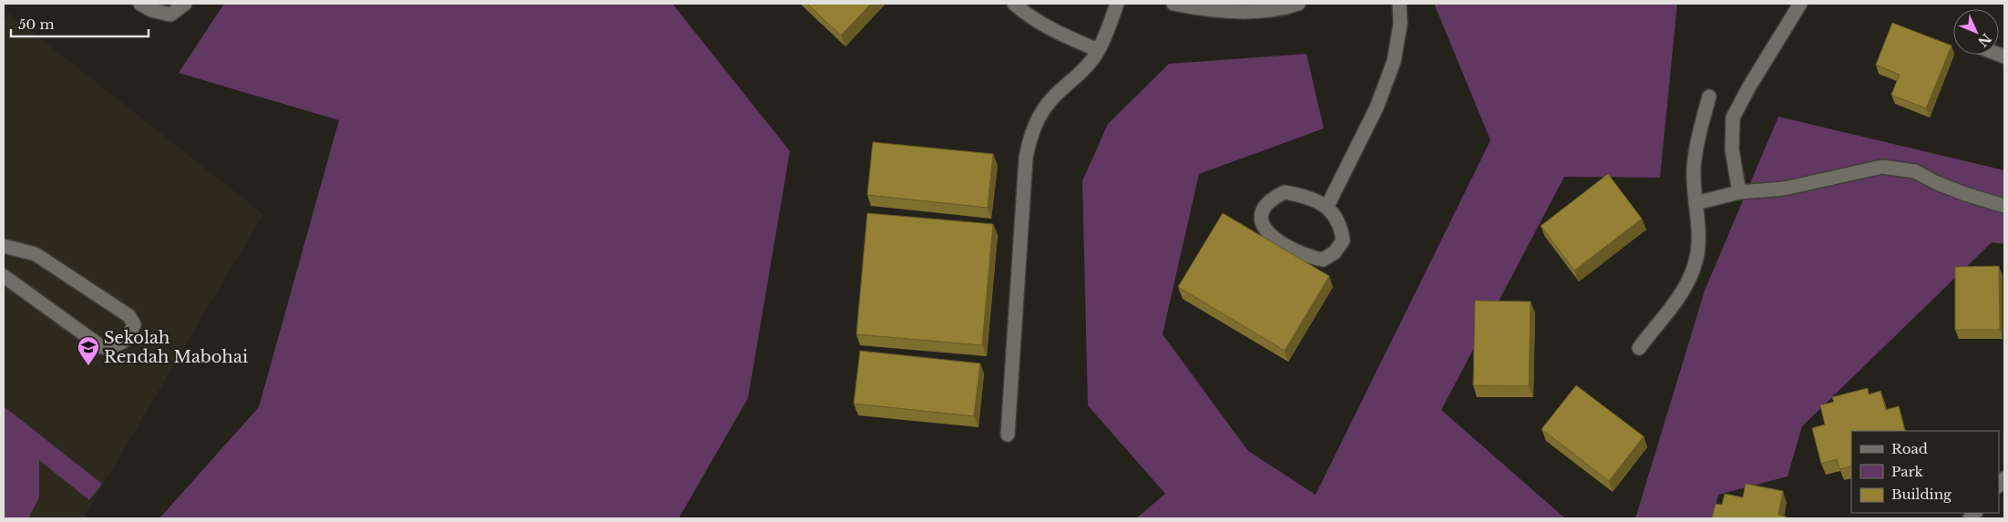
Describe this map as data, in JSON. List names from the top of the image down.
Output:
{
  "places": {
    "school or university": ["Sekolah Rendah Mabohai"]
  },
  "legend": ["Road", "Park", "Building"],
  "scale_bar": "50 m",
  "north": "bottom right"
}
